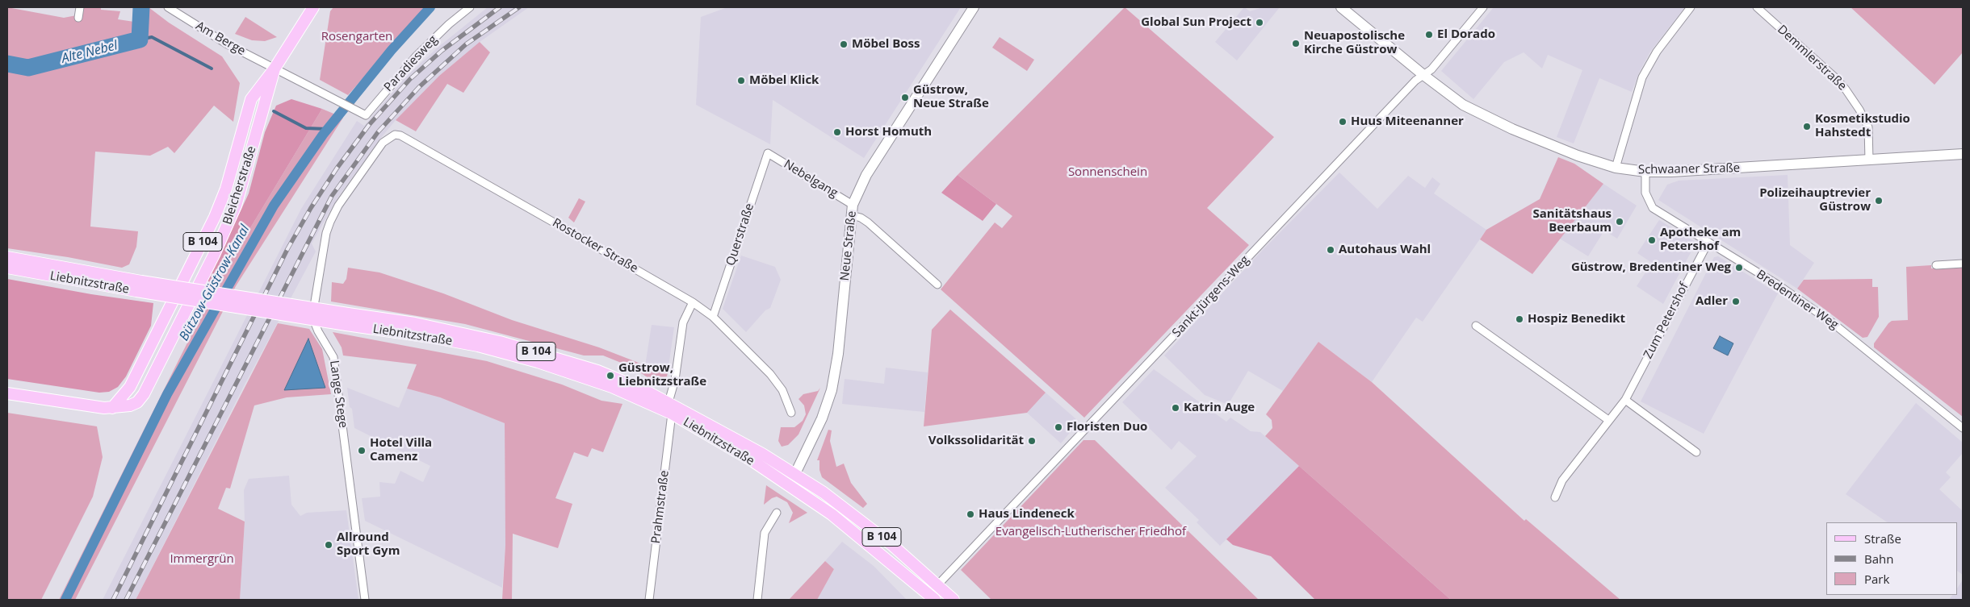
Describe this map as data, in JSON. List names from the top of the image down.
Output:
{
  "streets": {
    "main road": [
      "Schwaaner Straße",
      "Bleicherstraße",
      "B 104",
      "Neue Straße",
      "Liebnitzstraße"
    ],
    "street": [
      "Am Berge",
      "Demmlerstraße",
      "Paradiesweg",
      "Nebelgang",
      "Querstraße",
      "Rostocker Straße",
      "Sankt-Jürgens-Weg",
      "Bredentiner Weg",
      "Zum Petershof",
      "Lange Stege",
      "Prahmstraße"
    ]
  },
  "crossings": [
    ["Am Berge", "Paradiesweg"],
    ["Am Berge", "Bleicherstraße"],
    ["Demmlerstraße", "Schwaaner Straße"],
    ["Schwaaner Straße", "Sankt-Jürgens-Weg"],
    ["Schwaaner Straße", "Bredentiner Weg"],
    ["Nebelgang", "Querstraße"],
    ["Nebelgang", "Neue Straße"],
    ["Querstraße", "Rostocker Straße"],
    ["B 104", "Neue Straße"],
    ["B 104", "Liebnitzstraße"],
    ["B 104", "Sankt-Jürgens-Weg"],
    ["Rostocker Straße", "Lange Stege"],
    ["Neue Straße", "Liebnitzstraße"],
    ["Liebnitzstraße", "Prahmstraße"],
    ["Bredentiner Weg", "Zum Petershof"]
  ],
  "water": ["Alte Nebel", "Bützow-Güstrow-Kanal"],
  "parks": [
    "Rosengarten",
    "Sonnenschein",
    "Evangelisch-Lutherischer Friedhof",
    "Immergrün"
  ],
  "places": [
    "Global Sun Project",
    "El Dorado",
    "Neuapostolische Kirche Güstrow",
    "Möbel Boss",
    "Möbel Klick",
    "Güstrow, Neue Straße",
    "Huus Miteenanner",
    "Kosmetikstudio Hahstedt",
    "Horst Homuth",
    "Polizeihauptrevier Güstrow",
    "Sanitätshaus Beerbaum",
    "Apotheke am Petershof",
    "Autohaus Wahl",
    "Güstrow, Bredentiner Weg",
    "Adler",
    "Hospiz Benedikt",
    "Güstrow, Liebnitzstraße",
    "Katrin Auge",
    "Floristen Duo",
    "Volkssolidarität",
    "Hotel Villa Camenz",
    "Haus Lindeneck",
    "Allround Sport Gym"
  ],
  "legend": ["Straße", "Bahn", "Park"]
}
